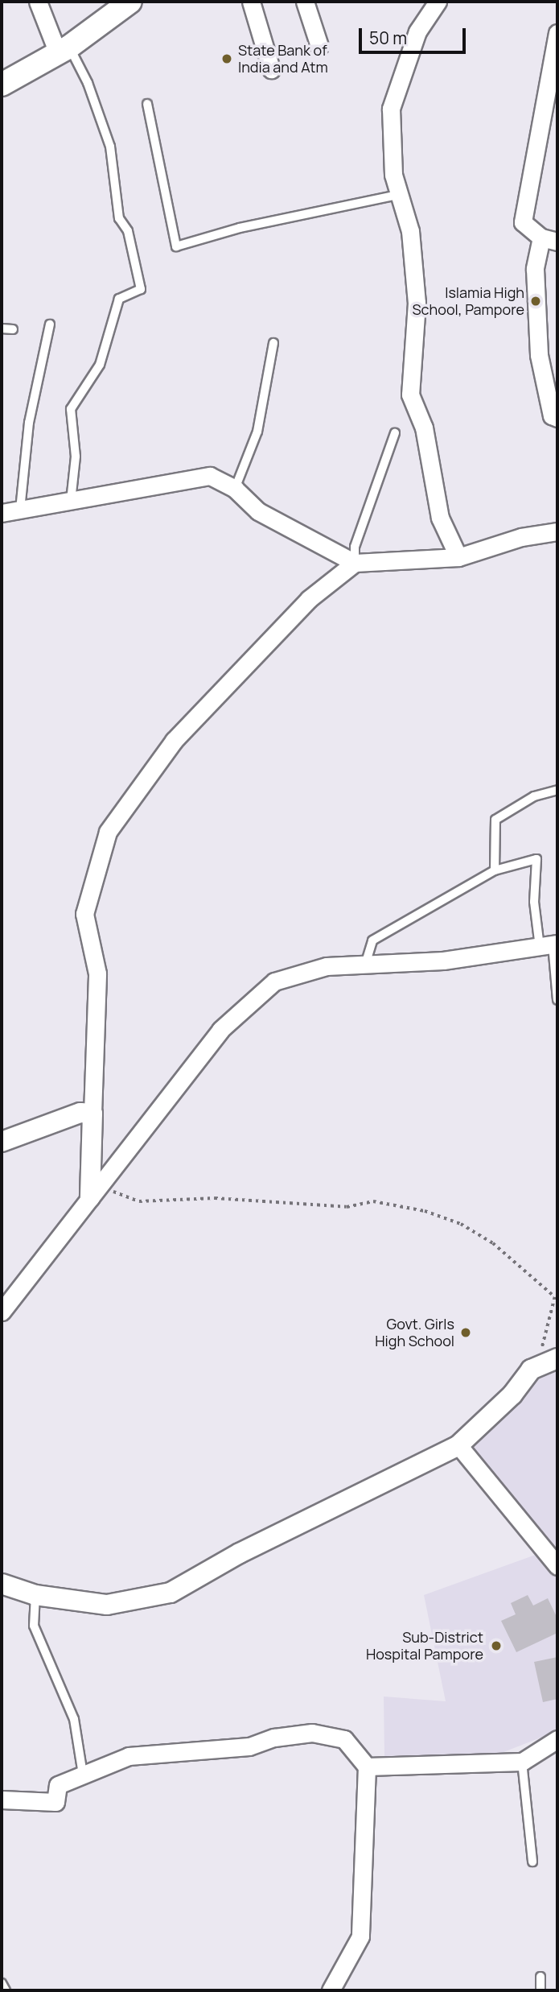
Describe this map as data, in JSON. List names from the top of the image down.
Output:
{
  "places": [
    "State Bank of India and Atm",
    "Islamia High School, Pampore",
    "Govt. Girls High School",
    "Sub-District Hospital Pampore"
  ],
  "scale_bar": "50 m"
}
